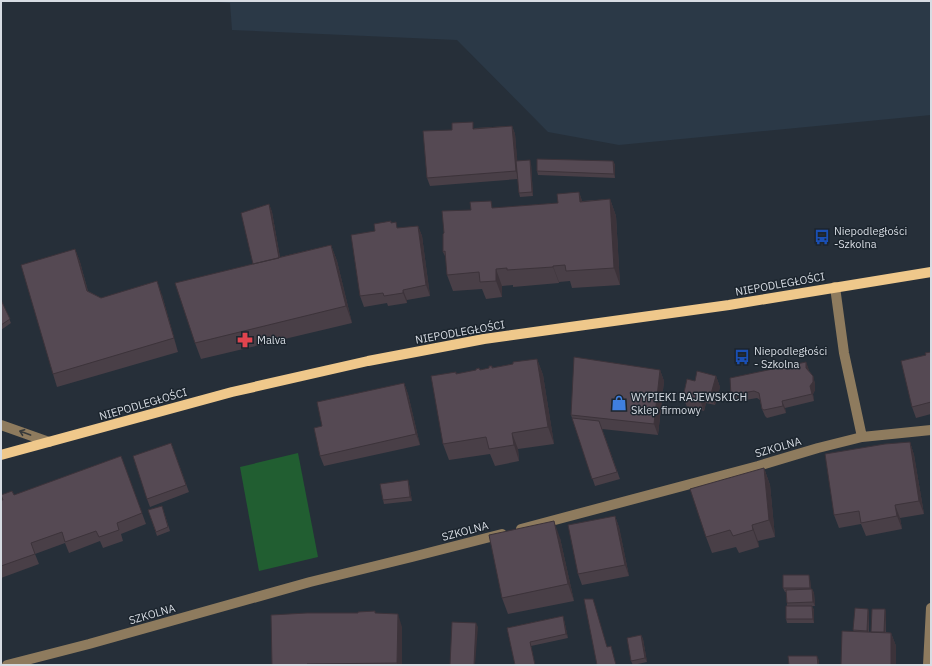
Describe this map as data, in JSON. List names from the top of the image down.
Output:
{
  "streets": {
    "main road": ["NIEPODLEGŁOŚCI"],
    "street": ["SZKOLNA"]
  },
  "places": {
    "bus stop": ["Niepodległości -Szkolna", "Niepodległości - Szkolna"],
    "pharmacy": ["Malva"],
    "shop": ["WYPIEKI RAJEWSKICH Sklep firmowy"]
  }
}
